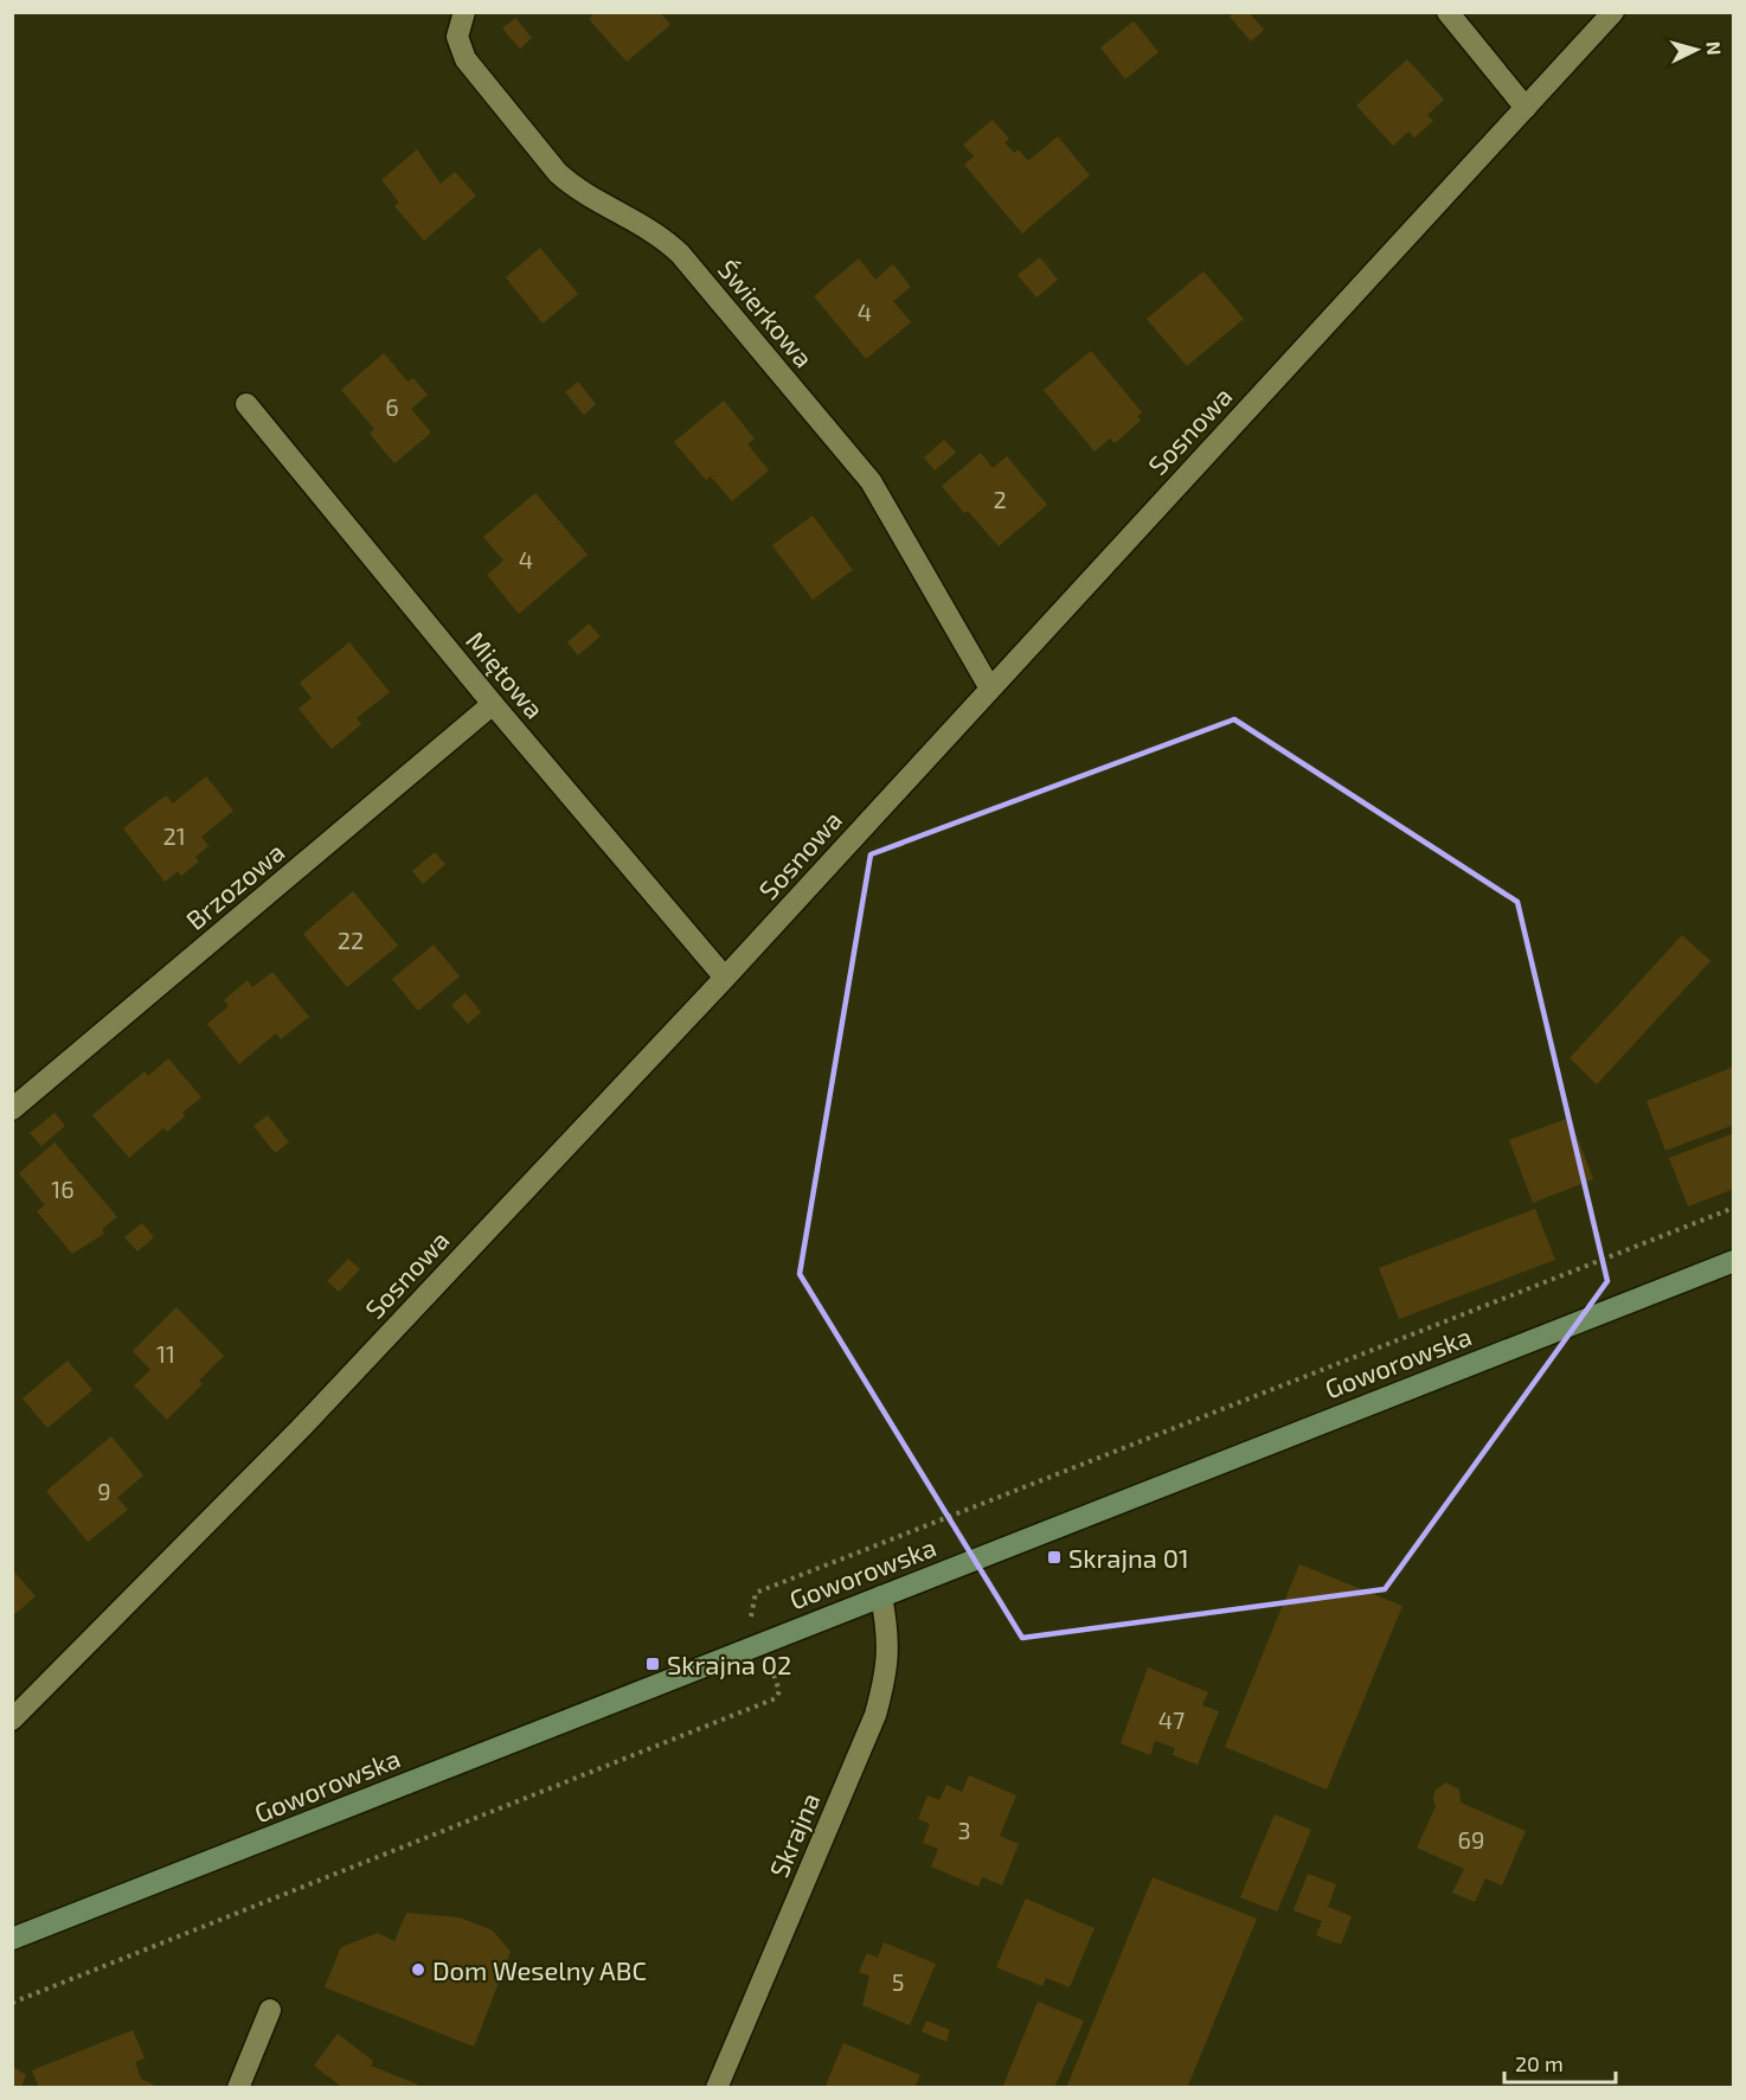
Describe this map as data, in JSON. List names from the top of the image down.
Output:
{
  "streets": {
    "main road": ["Goworowska"],
    "street": [
      "Świerkowa",
      "Sosnowa",
      "Miętowa",
      "Brzozowa",
      "Skrajna"
    ]
  },
  "crossings": [
    ["Świerkowa", "Sosnowa"],
    ["Sosnowa", "Miętowa"],
    ["Miętowa", "Brzozowa"],
    ["Goworowska", "Skrajna"]
  ],
  "places": {
    "transit": ["Skrajna 01", "Skrajna 02"],
    "other": ["Dom Weselny ABC"]
  },
  "house_numbers": [
    "4",
    "6",
    "2",
    "4",
    "21",
    "22",
    "16",
    "11",
    "9",
    "47",
    "3",
    "69",
    "5"
  ],
  "scale_bar": "20 m",
  "north": "right"
}
